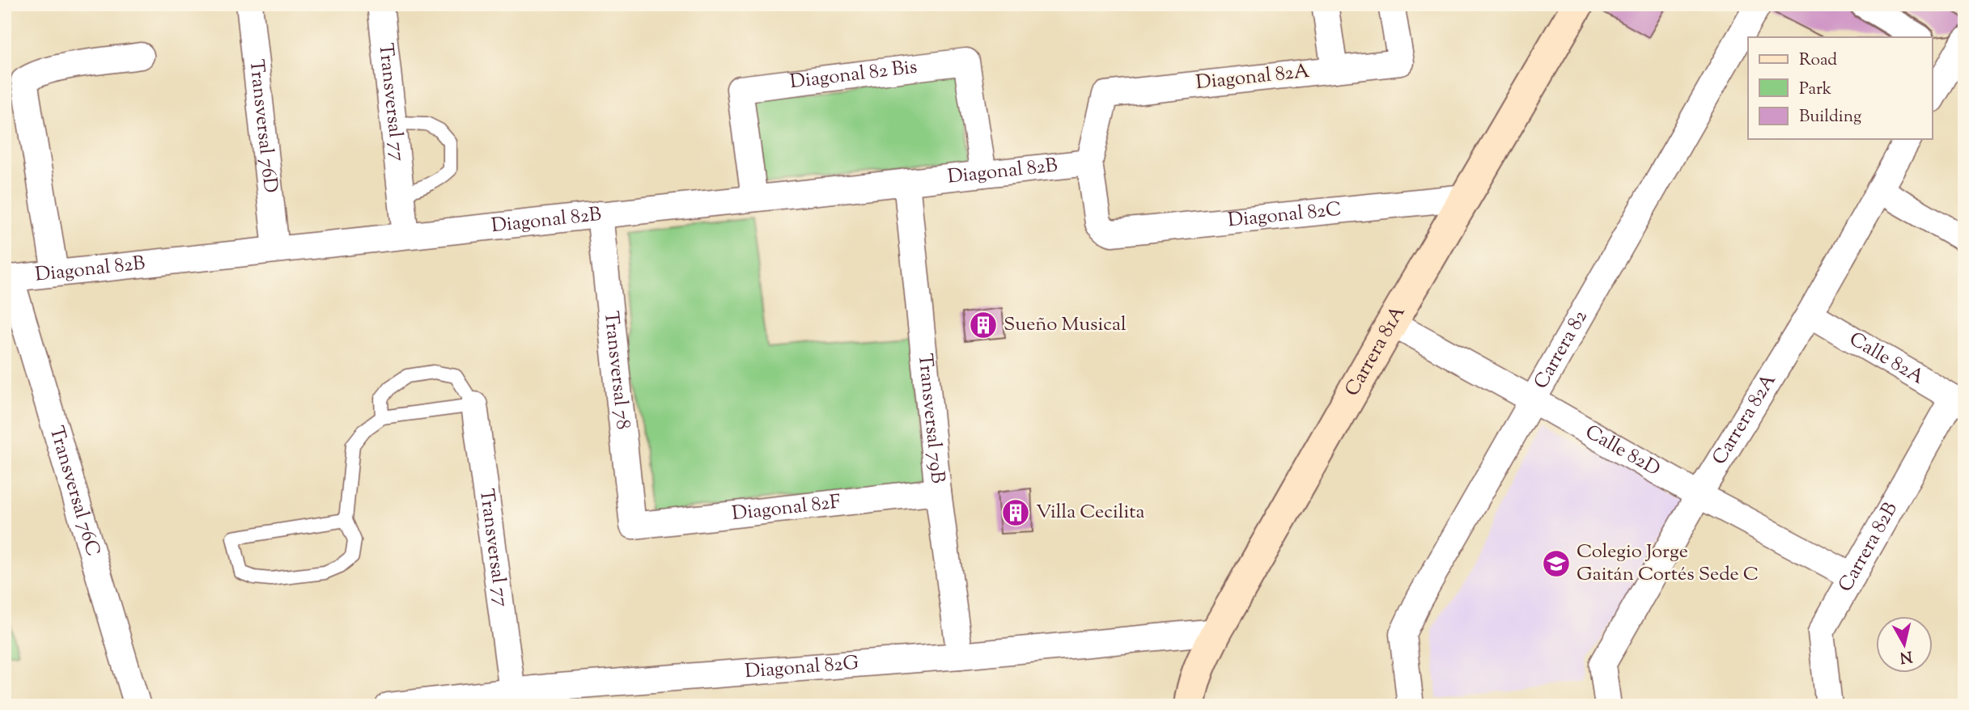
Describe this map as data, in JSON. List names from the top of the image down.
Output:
{
  "streets": {
    "street": [
      "Diagonal 82 Bis",
      "Diagonal 82A",
      "Transversal 77",
      "Transversal 76D",
      "Diagonal 82B",
      "Diagonal 82C",
      "Carrera 82",
      "Carrera 81A",
      "Calle 82A",
      "Transversal 78",
      "Transversal 79B",
      "Carrera 82A",
      "Calle 82D",
      "Transversal 76C",
      "Diagonal 82F",
      "Carrera 82B",
      "Diagonal 82G"
    ]
  },
  "crossings": [
    ["Diagonal 82 Bis", "Diagonal 82B"],
    ["Diagonal 82A", "Diagonal 82B"],
    ["Diagonal 82A", "Diagonal 82C"],
    ["Transversal 77", "Diagonal 82B"],
    ["Transversal 77", "Diagonal 82G"],
    ["Transversal 76D", "Diagonal 82B"],
    ["Diagonal 82B", "Diagonal 82C"],
    ["Diagonal 82B", "Transversal 78"],
    ["Diagonal 82B", "Transversal 79B"],
    ["Diagonal 82B", "Transversal 76C"],
    ["Diagonal 82C", "Carrera 81A"],
    ["Carrera 82", "Calle 82D"],
    ["Carrera 81A", "Calle 82D"],
    ["Carrera 81A", "Diagonal 82G"],
    ["Calle 82A", "Carrera 82A"],
    ["Calle 82A", "Carrera 82B"],
    ["Transversal 78", "Diagonal 82F"],
    ["Transversal 79B", "Diagonal 82F"],
    ["Transversal 79B", "Diagonal 82G"],
    ["Carrera 82A", "Calle 82D"],
    ["Calle 82D", "Carrera 82B"]
  ],
  "places": {
    "building": ["Sueño Musical", "Villa Cecilita"],
    "school or university": ["Colegio Jorge Gaitán Cortés Sede C"]
  },
  "legend": ["Road", "Park", "Building"],
  "north": "bottom"
}
